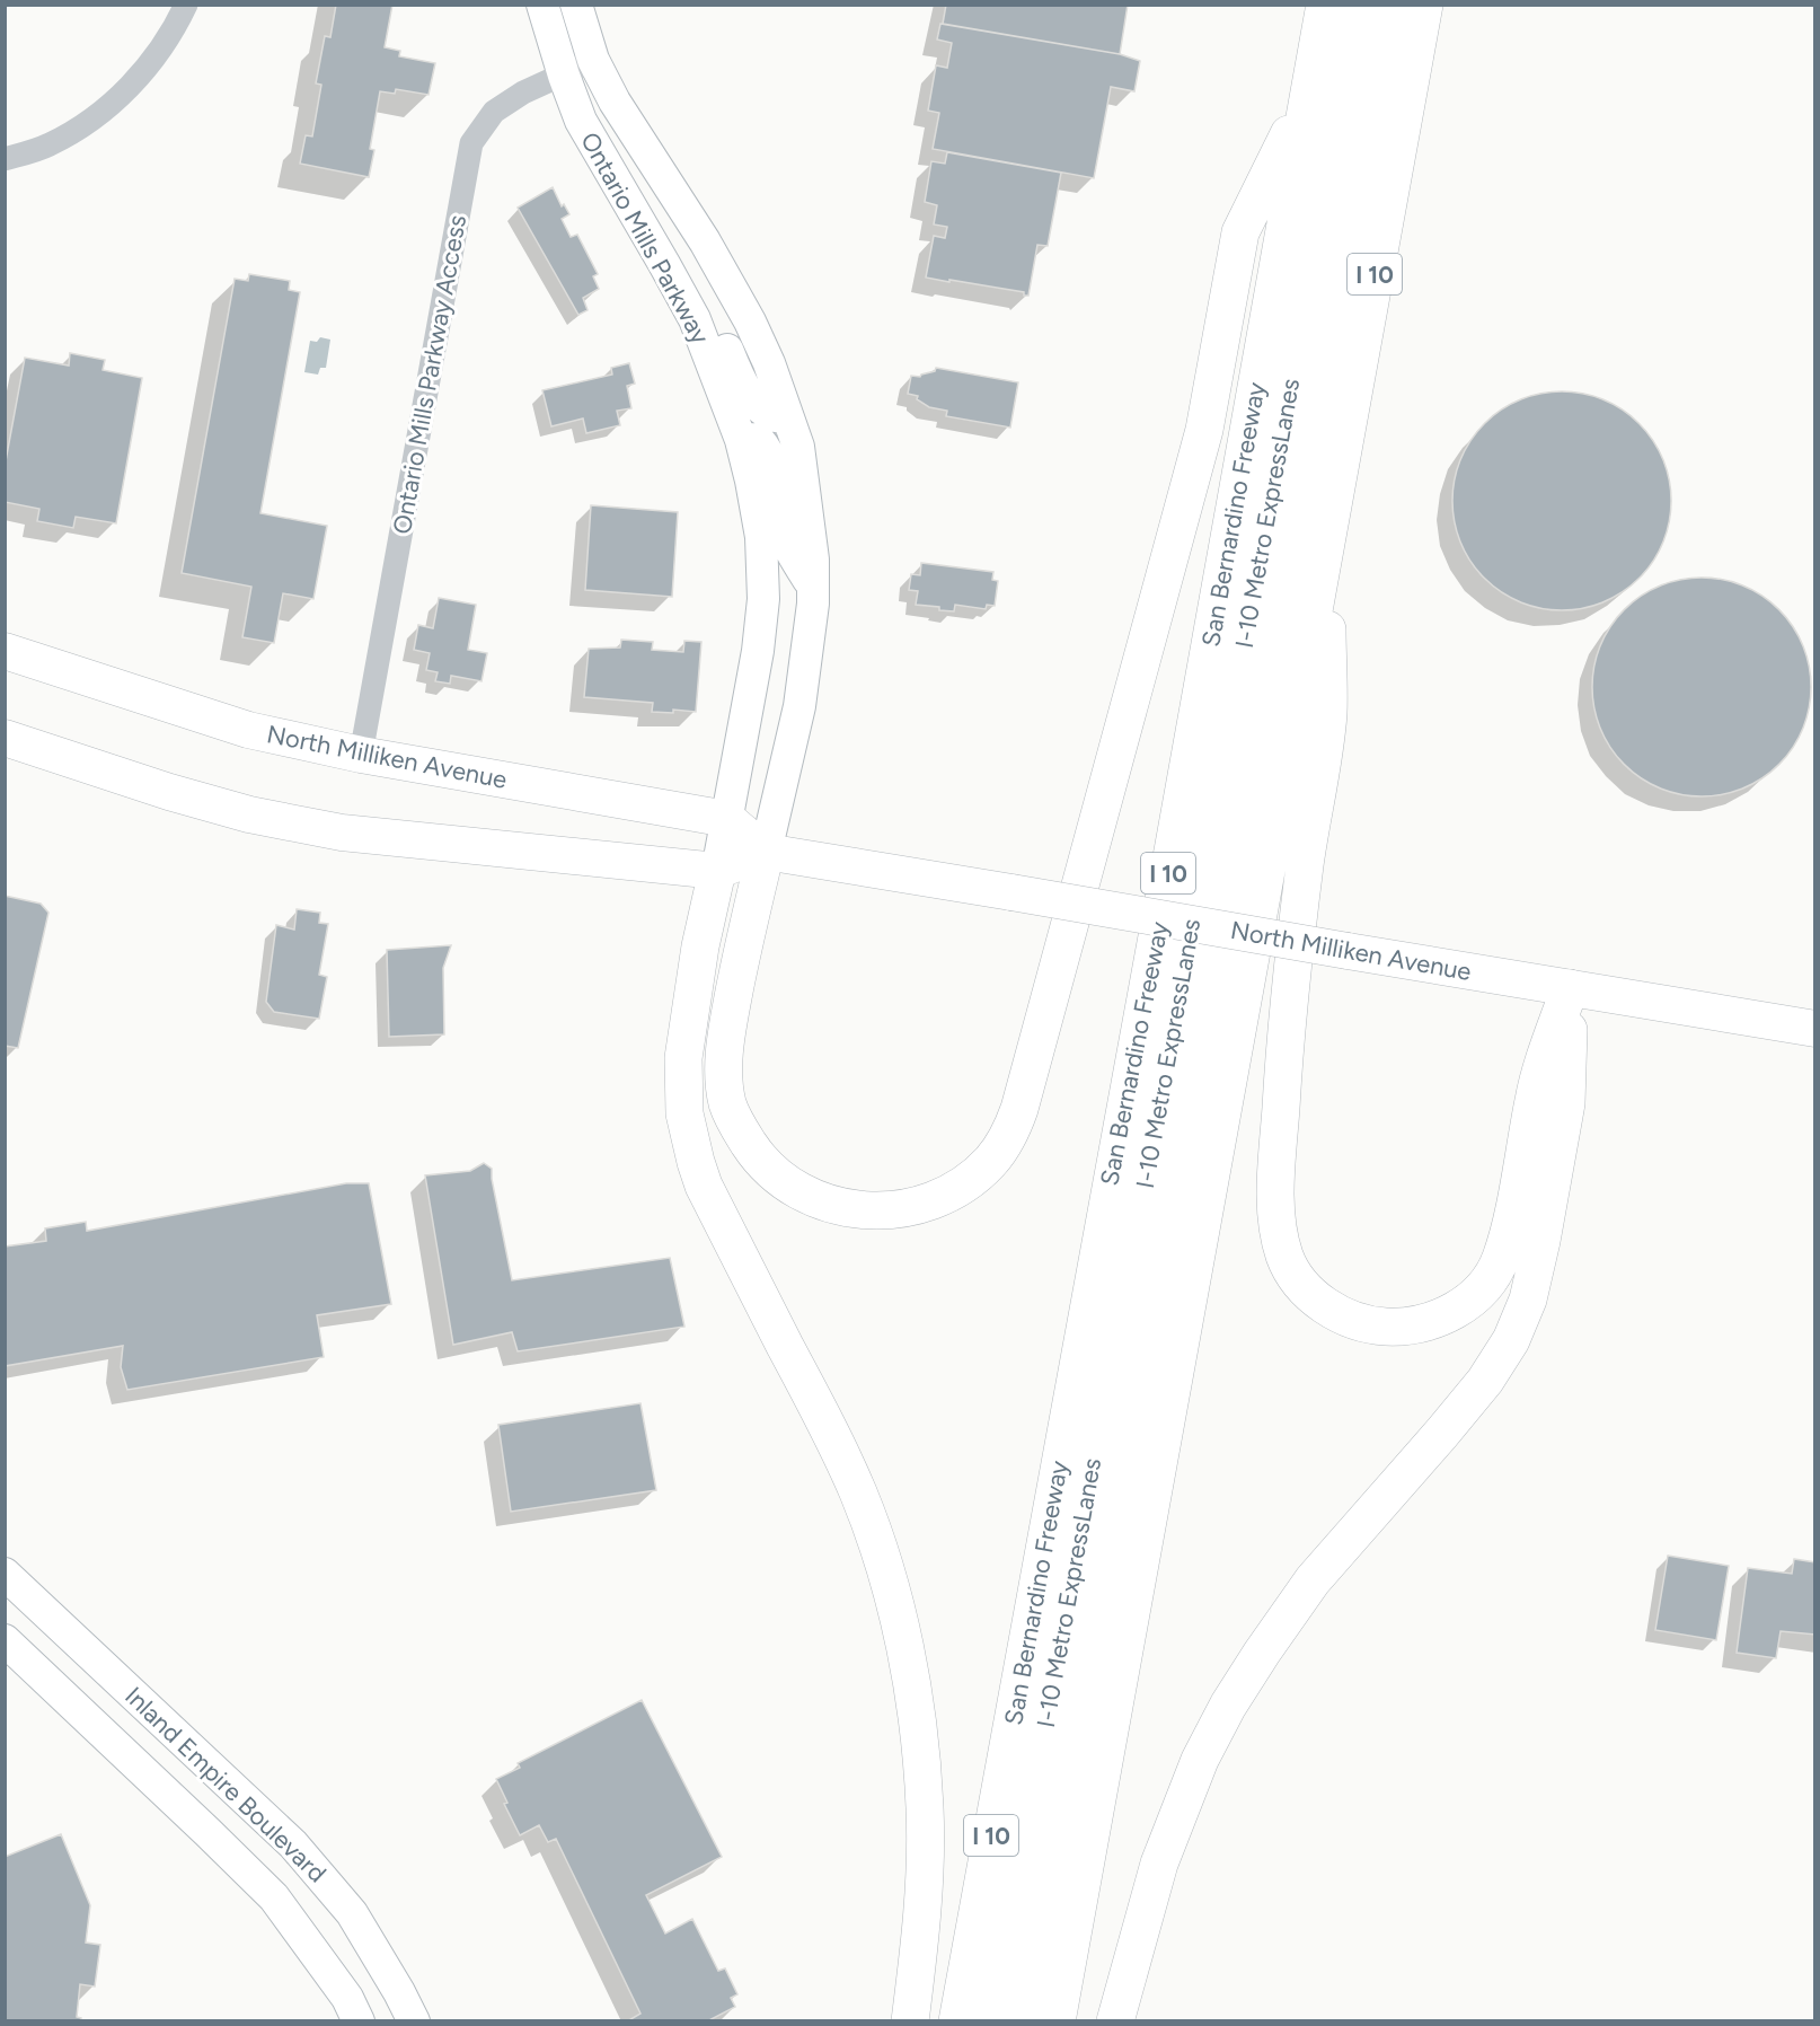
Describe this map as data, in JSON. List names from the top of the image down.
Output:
{
  "streets": {
    "highway": ["I 10", "I-10 Metro ExpressLanes", "San Bernardino Freeway"],
    "main road": ["Ontario Mills Parkway", "North Milliken Avenue", "Inland Empire Boulevard"],
    "street": ["Ontario Mills Parkway Access"]
  },
  "crossings": [
    ["Ontario Mills Parkway", "Ontario Mills Parkway Access"],
    ["Ontario Mills Parkway", "North Milliken Avenue"],
    ["Ontario Mills Parkway Access", "North Milliken Avenue"]
  ]
}
